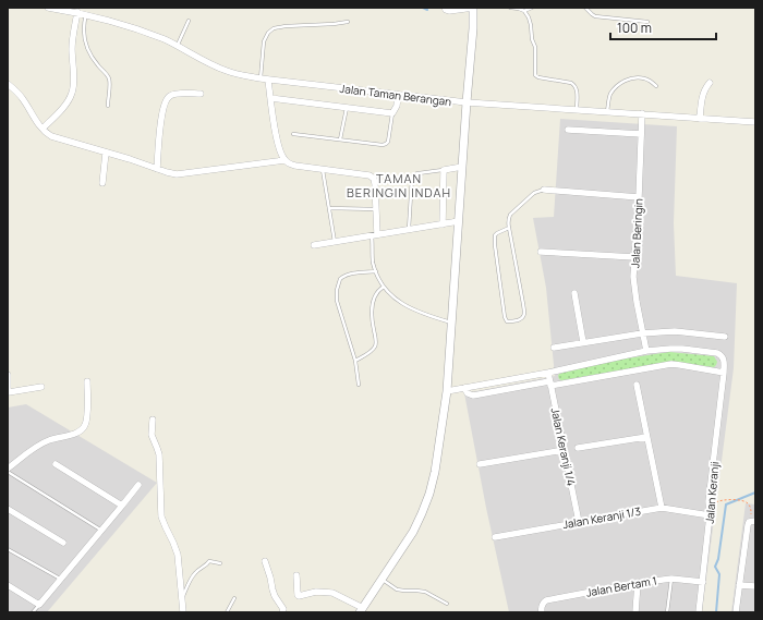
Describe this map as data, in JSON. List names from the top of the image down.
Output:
{
  "streets": {
    "street": [
      "Jalan Taman Berangan",
      "Jalan Beringin",
      "Jalan Keranji 1/4",
      "Jalan Keranji",
      "Jalan Keranji 1/3",
      "Jalan Bertam 1"
    ]
  },
  "crossings": [
    ["Jalan Taman Berangan", "Jalan Beringin"],
    ["Jalan Beringin", "Jalan Keranji"],
    ["Jalan Keranji 1/4", "Jalan Keranji 1/3"],
    ["Jalan Keranji", "Jalan Keranji 1/3"],
    ["Jalan Keranji", "Jalan Bertam 1"]
  ],
  "districts": ["TAMAN BERINGIN INDAH"],
  "scale_bar": "100 m"
}
